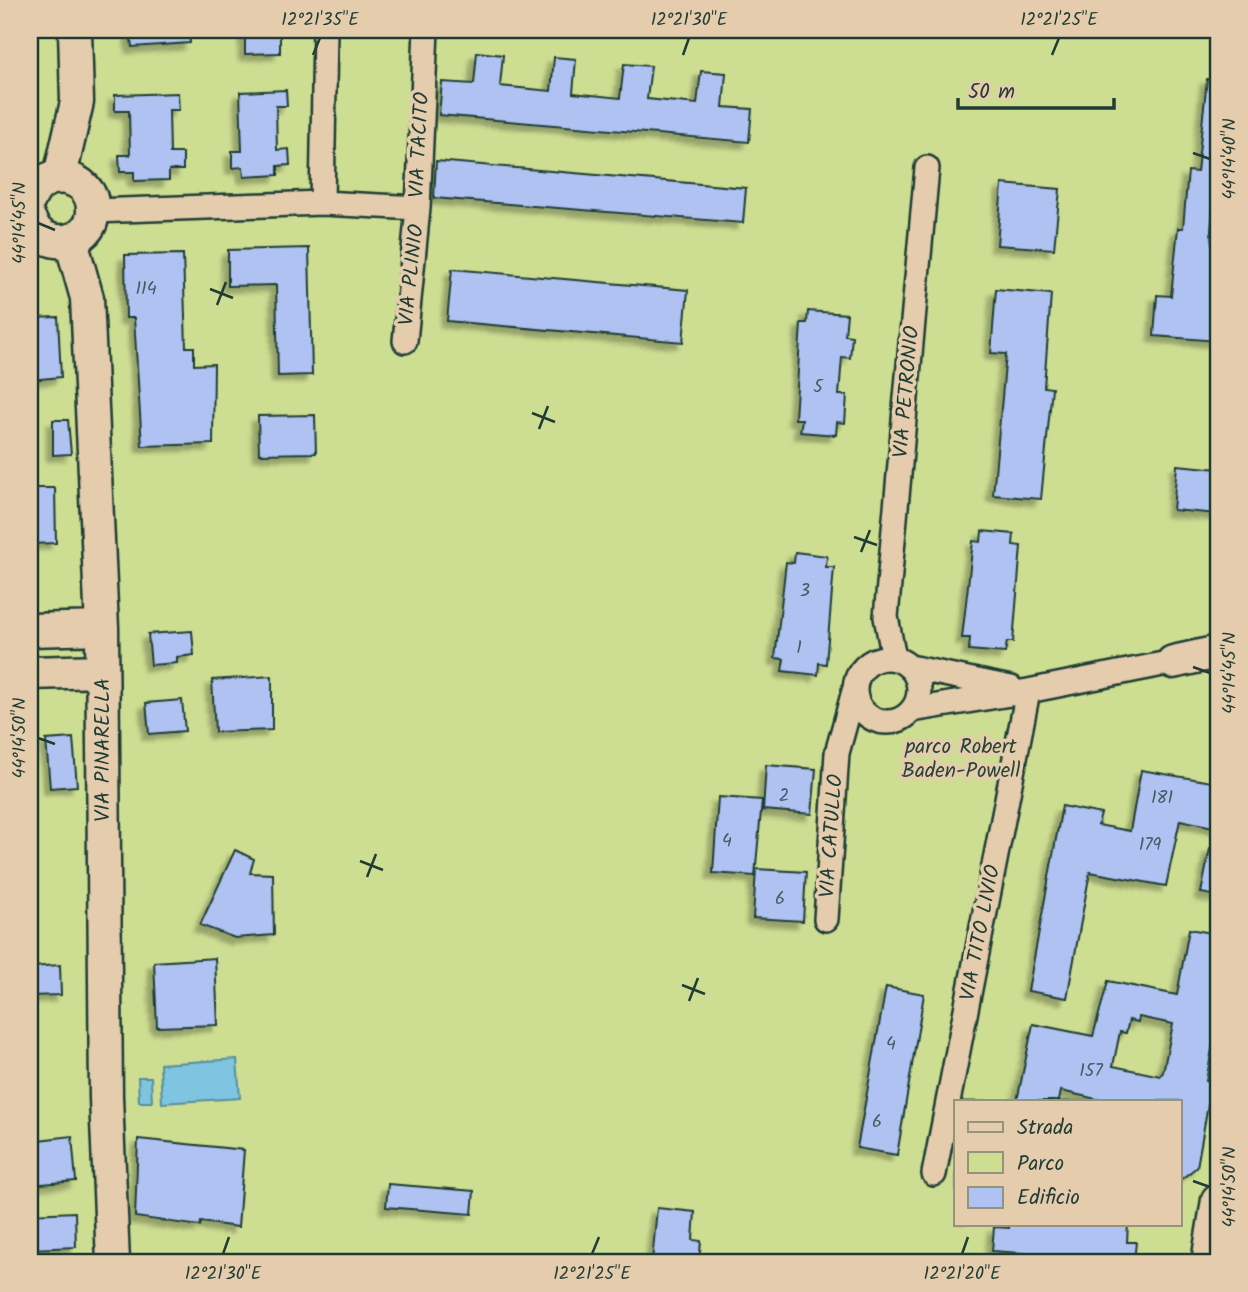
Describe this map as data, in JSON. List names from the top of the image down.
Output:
{
  "streets": {
    "street": [
      "VIA TACITO",
      "VIA PLINIO",
      "VIA PETRONIO",
      "VIA PINARELLA",
      "VIA CATULLO",
      "VIA TITO LIVIO"
    ]
  },
  "crossings": [
    ["VIA TACITO", "VIA PLINIO"],
    ["VIA PETRONIO", "VIA CATULLO"],
    ["VIA CATULLO", "VIA TITO LIVIO"]
  ],
  "parks": ["parco Robert Baden-Powell"],
  "house_numbers": [
    "114",
    "5",
    "3",
    "1",
    "2",
    "181",
    "4",
    "179",
    "6",
    "4",
    "157",
    "6"
  ],
  "legend": ["Strada", "Parco", "Edificio"],
  "scale_bar": "50 m",
  "coordinates": [
    "12°21'35\"E",
    "12°21'30\"E",
    "12°21'25\"E",
    "44°14'40\"N",
    "44°14'45\"N",
    "44°14'50\"N",
    "12°21'20\"E"
  ]
}
